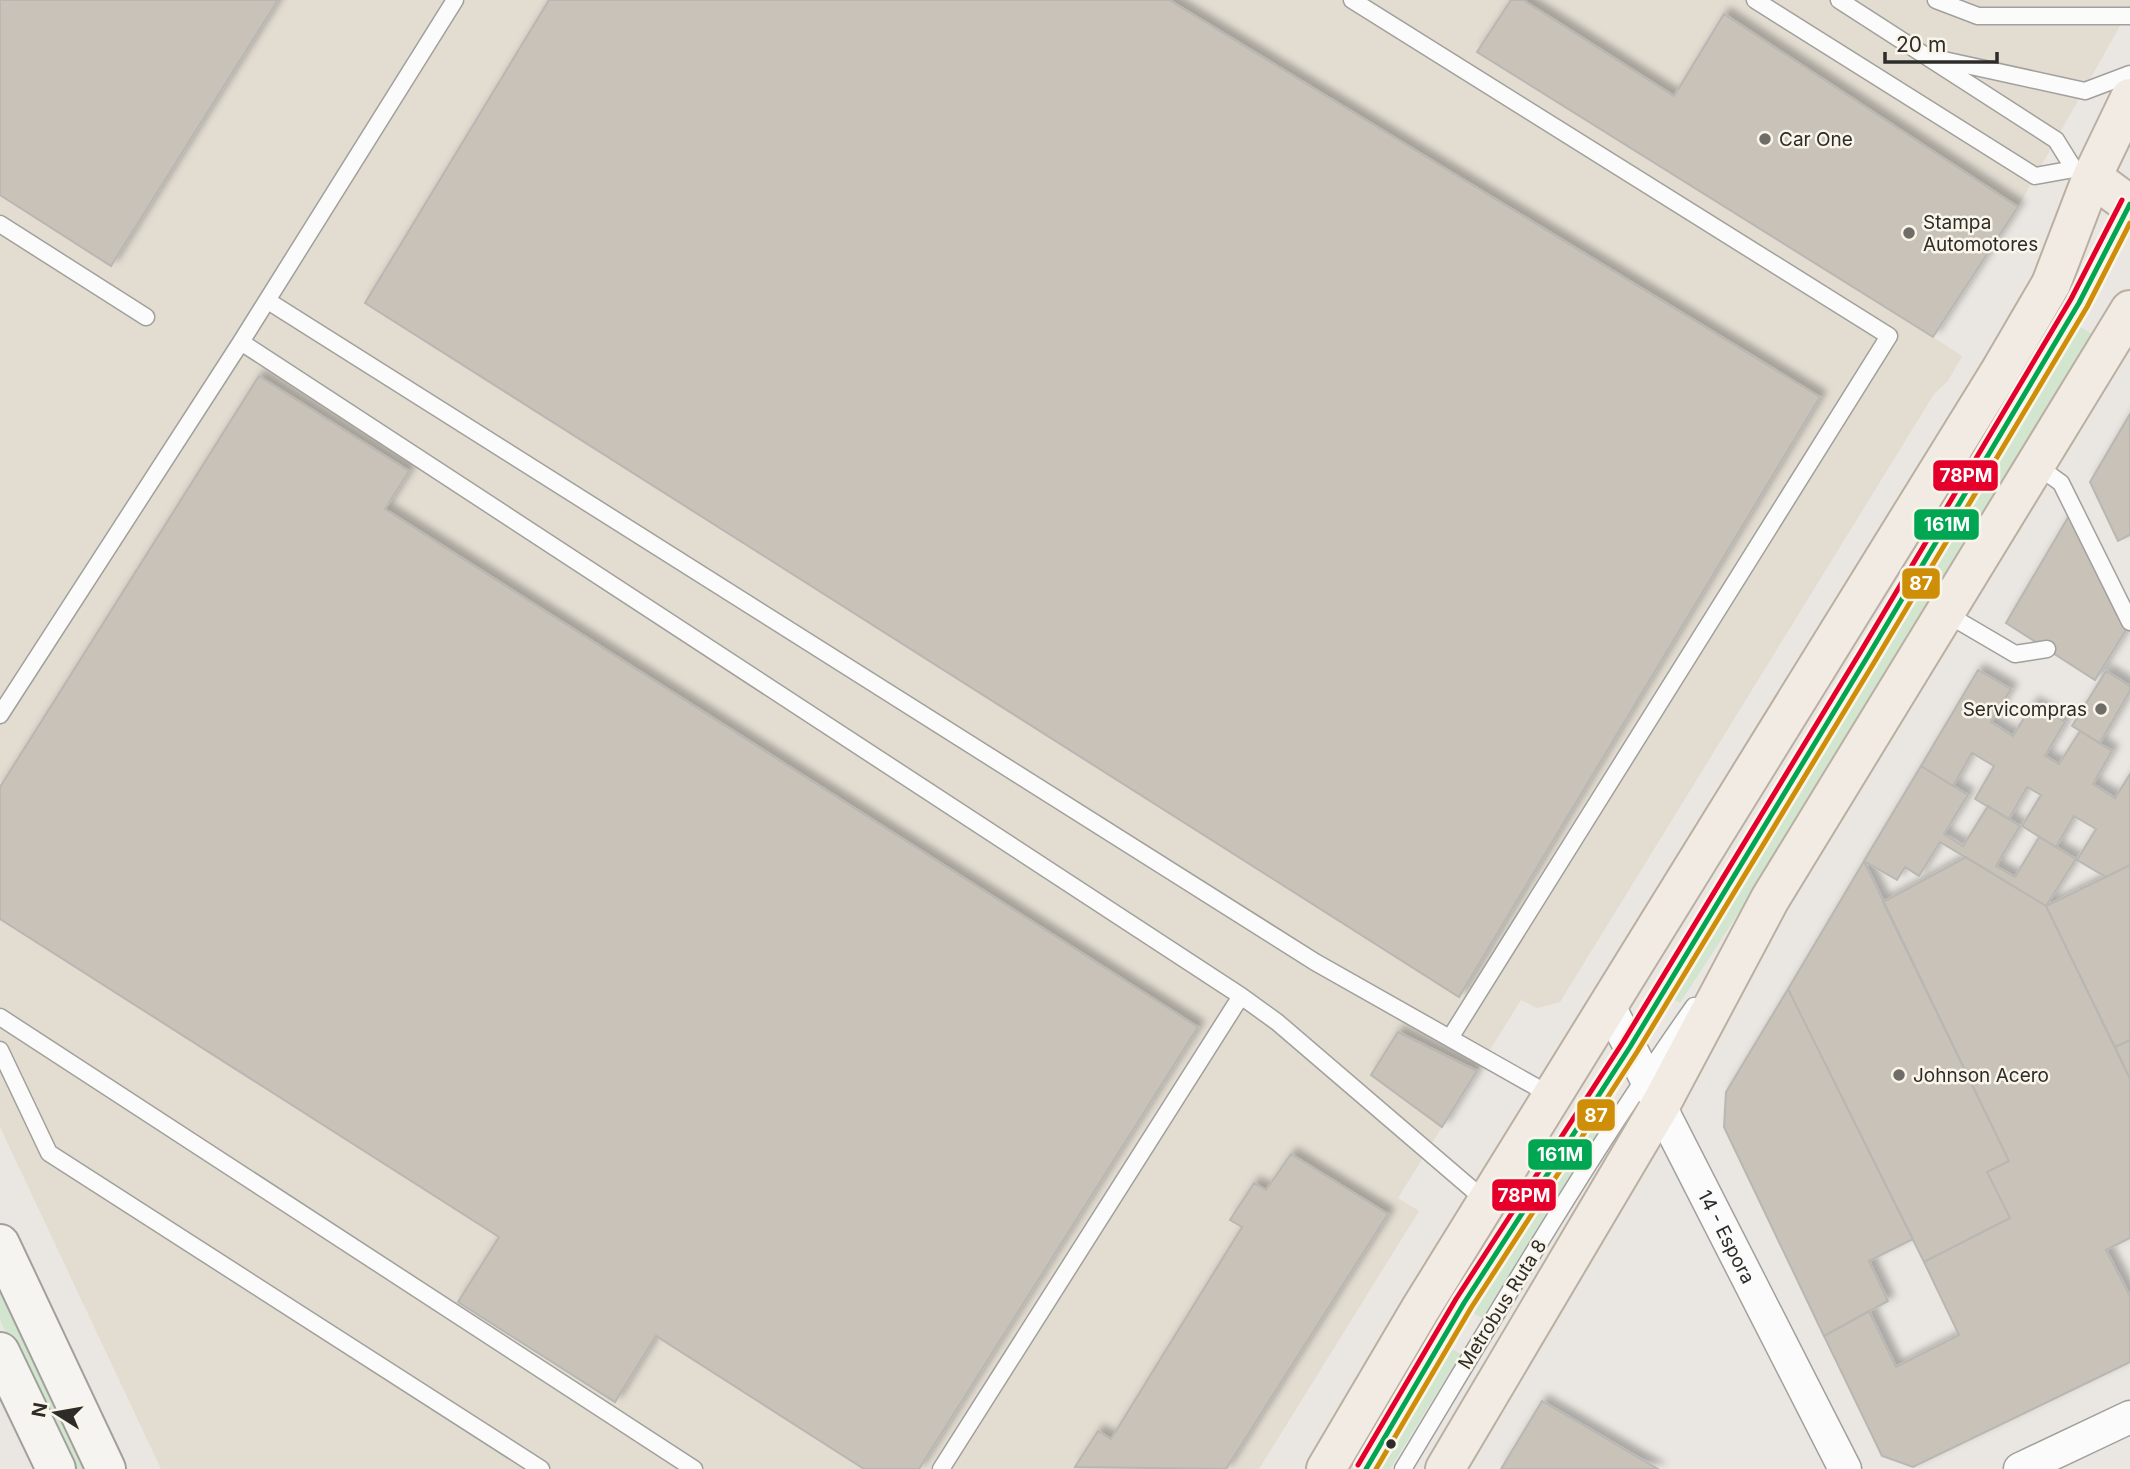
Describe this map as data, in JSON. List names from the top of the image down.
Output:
{
  "streets": {
    "street": ["14 - Espora"],
    "lane": ["Metrobus Ruta 8"]
  },
  "crossings": [
    ["14 - Espora", "Metrobus Ruta 8"]
  ],
  "places": [
    "Car One",
    "Stampa Automotores",
    "Servicompras",
    "Johnson Acero"
  ],
  "lines": ["transit line 78PM", "transit line 161M", "transit line 87"],
  "scale_bar": "20 m",
  "north": "left"
}
